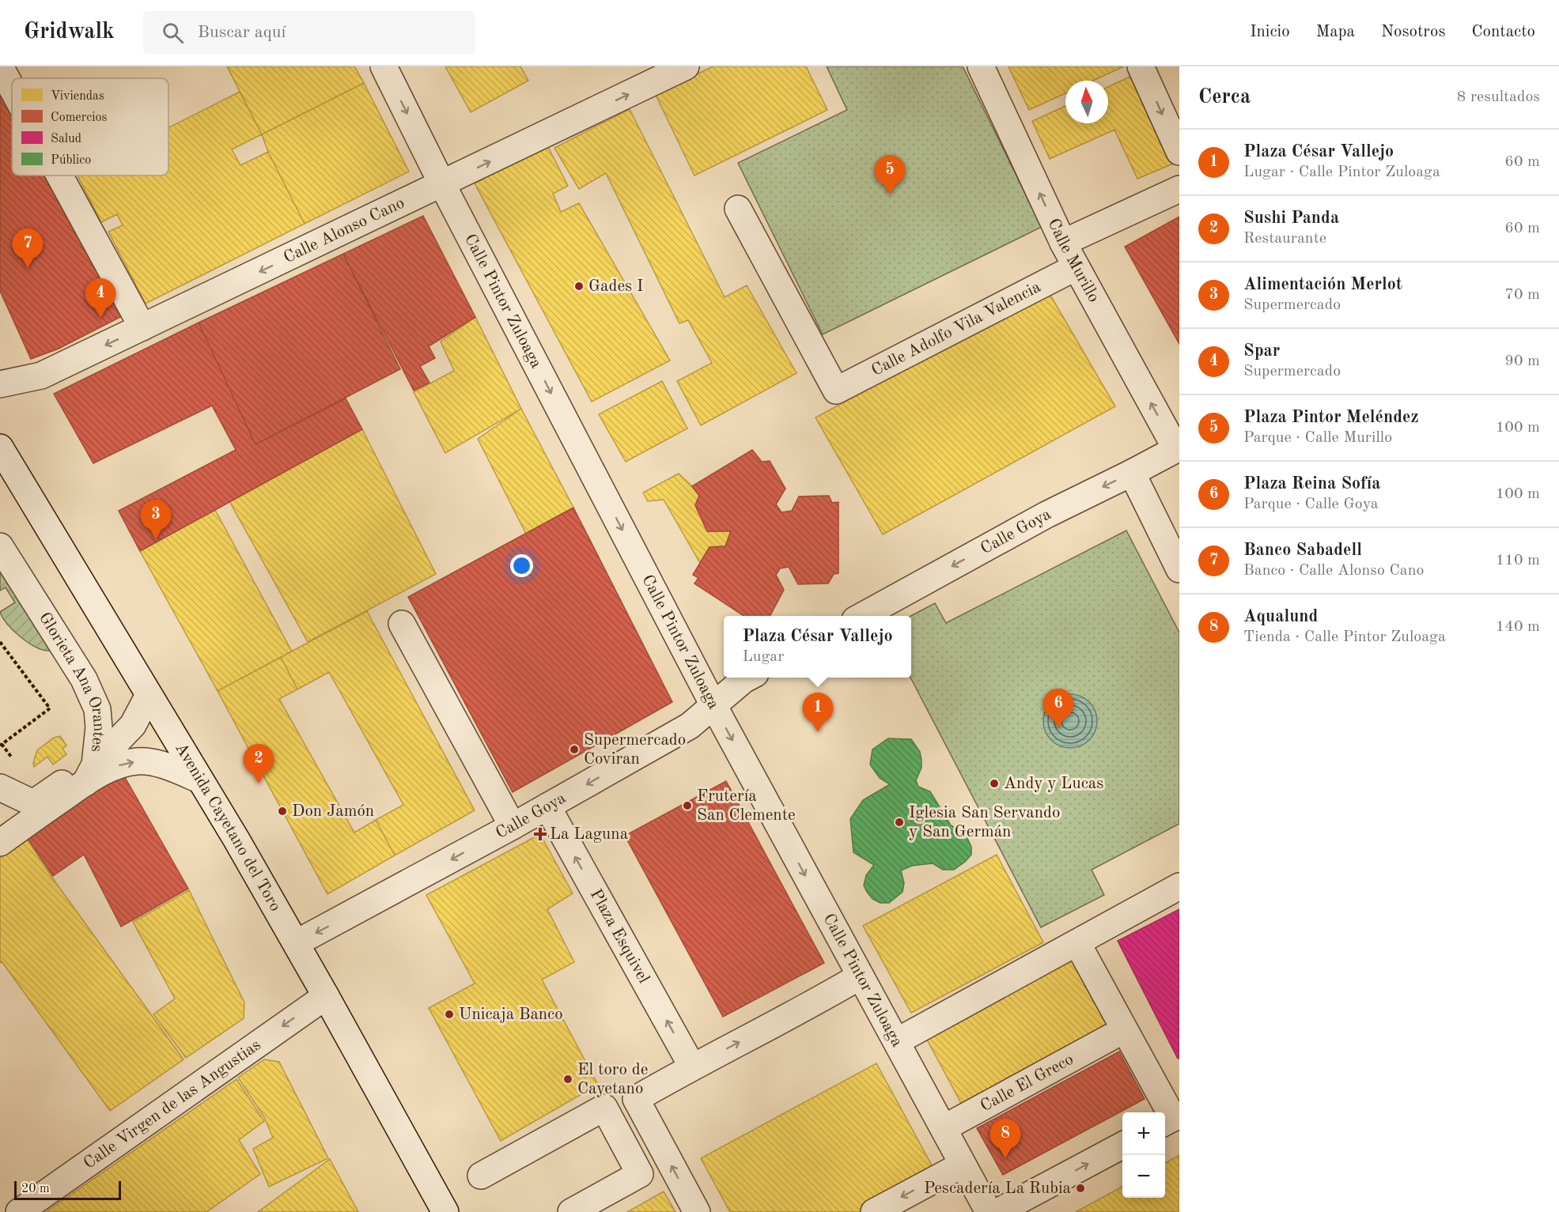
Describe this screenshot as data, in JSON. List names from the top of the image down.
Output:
{
  "streets": {
    "street": [
      "Calle Alonso Cano",
      "Calle Murillo",
      "Calle Pintor Zuloaga",
      "Calle Adolfo Vila Valencia",
      "Calle Goya",
      "Glorieta Ana Orantes",
      "Avenida Cayetano del Toro",
      "Plaza Esquivel",
      "Calle El Greco",
      "Calle Virgen de las Angustias"
    ]
  },
  "crossings": [
    ["Calle Alonso Cano", "Calle Pintor Zuloaga"],
    ["Calle Murillo", "Calle Adolfo Vila Valencia"],
    ["Calle Murillo", "Calle Goya"],
    ["Calle Pintor Zuloaga", "Calle Goya"],
    ["Calle Pintor Zuloaga", "Calle El Greco"],
    ["Calle Goya", "Avenida Cayetano del Toro"],
    ["Calle Goya", "Plaza Esquivel"],
    ["Avenida Cayetano del Toro", "Calle Virgen de las Angustias"]
  ],
  "one_way": [
    "Calle Murillo",
    "Calle Pintor Zuloaga",
    "Calle Goya",
    "Plaza Esquivel",
    "Calle Virgen de las Angustias"
  ],
  "places": {
    "other": [
      "Gades I",
      "Supermercado Coviran",
      "Andy y Lucas",
      "Frutería San Clemente",
      "Don Jamón",
      "Iglesia San Servando y San Germán",
      "Unicaja Banco",
      "El toro de Cayetano",
      "Pescadería La Rubia"
    ],
    "health": ["La Laguna"]
  },
  "legend": [
    "Viviendas",
    "Comercios",
    "Salud",
    "Público"
  ],
  "scale_bar": "20 m",
  "north": "top",
  "page": {
    "header": "Gridwalk",
    "search": "Buscar aquí",
    "nav": [
      "Inicio",
      "Mapa",
      "Nosotros",
      "Contacto"
    ],
    "heading": ["Cerca", "8 resultados"],
    "list": [
      {
        "mark": "1",
        "name": "Plaza César Vallejo",
        "note": "Lugar · Calle Pintor Zuloaga",
        "value": "60 m"
      },
      {
        "mark": "2",
        "name": "Sushi Panda",
        "note": "Restaurante",
        "value": "60 m"
      },
      {
        "mark": "3",
        "name": "Alimentación Merlot",
        "note": "Supermercado",
        "value": "70 m"
      },
      {
        "mark": "4",
        "name": "Spar",
        "note": "Supermercado",
        "value": "90 m"
      },
      {
        "mark": "5",
        "name": "Plaza Pintor Meléndez",
        "note": "Parque · Calle Murillo",
        "value": "100 m"
      },
      {
        "mark": "6",
        "name": "Plaza Reina Sofía",
        "note": "Parque · Calle Goya",
        "value": "100 m"
      },
      {
        "mark": "7",
        "name": "Banco Sabadell",
        "note": "Banco · Calle Alonso Cano",
        "value": "110 m"
      },
      {
        "mark": "8",
        "name": "Aqualund",
        "note": "Tienda · Calle Pintor Zuloaga",
        "value": "140 m"
      }
    ],
    "pins": [
      "5",
      "7",
      "4",
      "3",
      "6",
      "1",
      "2",
      "8"
    ],
    "popup": ["Plaza César Vallejo", "Lugar"],
    "map_buttons": ["+", "−"],
    "scale": "20 m"
  }
}
